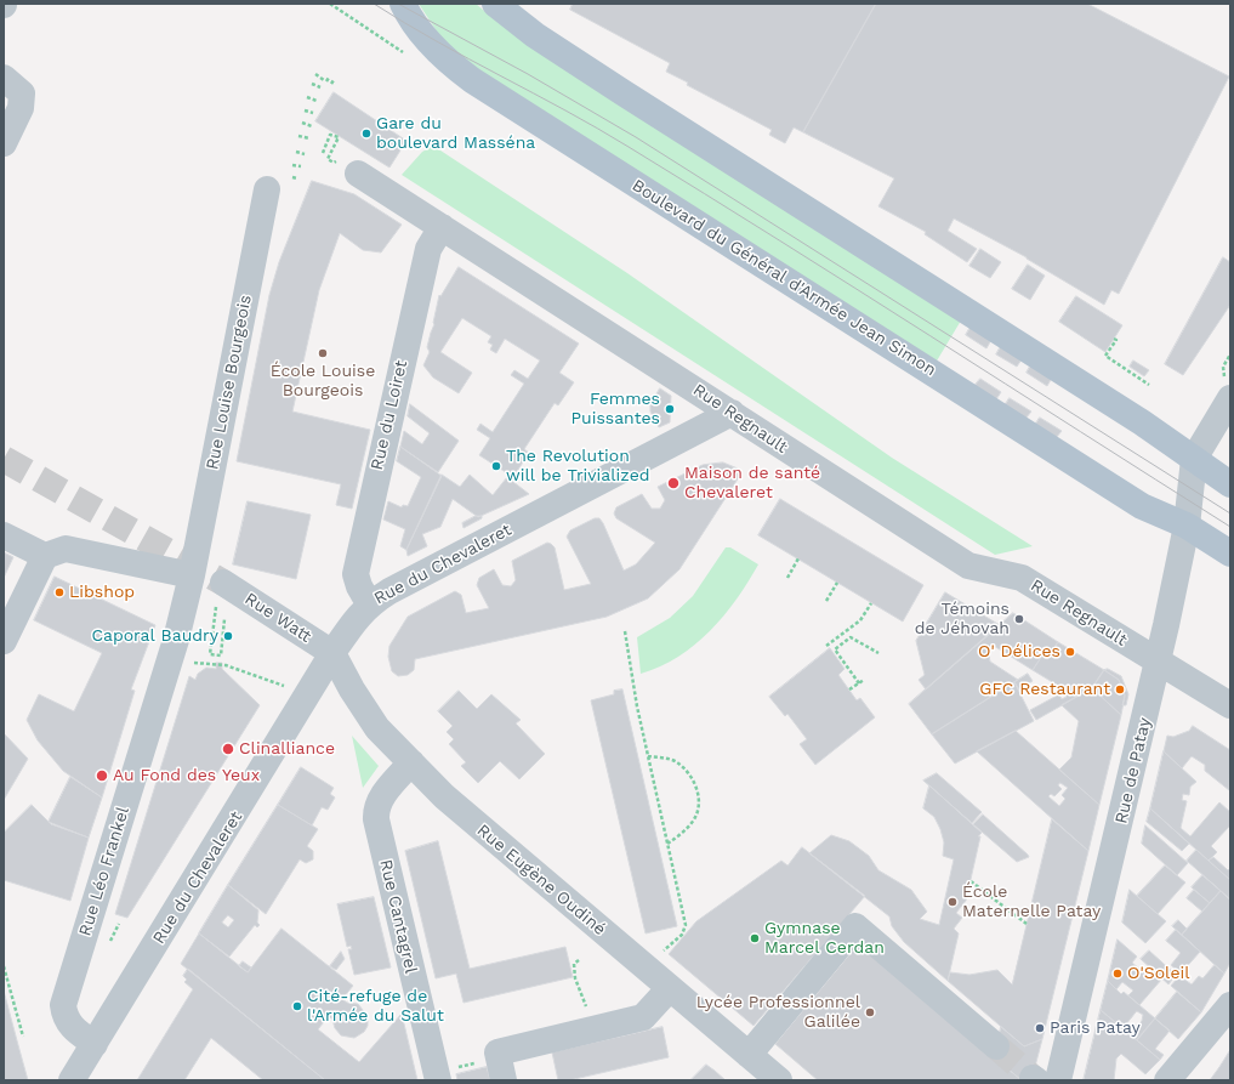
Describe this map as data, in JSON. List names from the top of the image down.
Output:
{
  "streets": {
    "main road": ["Boulevard du Général d'Armée Jean Simon"],
    "street": [
      "Rue Louise Bourgeois",
      "Rue du Loiret",
      "Rue Regnault",
      "Rue du Chevaleret",
      "Rue Watt",
      "Rue de Patay",
      "Rue Léo Frankel",
      "Rue Eugène Oudiné",
      "Rue Cantagrel"
    ]
  },
  "crossings": [
    ["Boulevard du Général d'Armée Jean Simon", "Rue de Patay"],
    ["Rue Louise Bourgeois", "Rue Léo Frankel"],
    ["Rue du Loiret", "Rue Regnault"],
    ["Rue du Loiret", "Rue du Chevaleret"],
    ["Rue Regnault", "Rue du Chevaleret"],
    ["Rue Regnault", "Rue de Patay"],
    ["Rue du Chevaleret", "Rue Watt"],
    ["Rue du Chevaleret", "Rue Léo Frankel"],
    ["Rue du Chevaleret", "Rue Eugène Oudiné"],
    ["Rue Watt", "Rue Eugène Oudiné"],
    ["Rue Eugène Oudiné", "Rue Cantagrel"]
  ],
  "places": [
    "Gare du boulevard Masséna",
    "École Louise Bourgeois",
    "Femmes Puissantes",
    "The Revolution will be Trivialized",
    "Maison de santé Chevaleret",
    "Libshop",
    "Témoins de Jéhovah",
    "Caporal Baudry",
    "O' Délices",
    "GFC Restaurant",
    "Clinalliance",
    "Au Fond des Yeux",
    "École Maternelle Patay",
    "Gymnase Marcel Cerdan",
    "O'Soleil",
    "Cité-refuge de l'Armée du Salut",
    "Lycée Professionnel Galilée",
    "Paris Patay"
  ]
}
